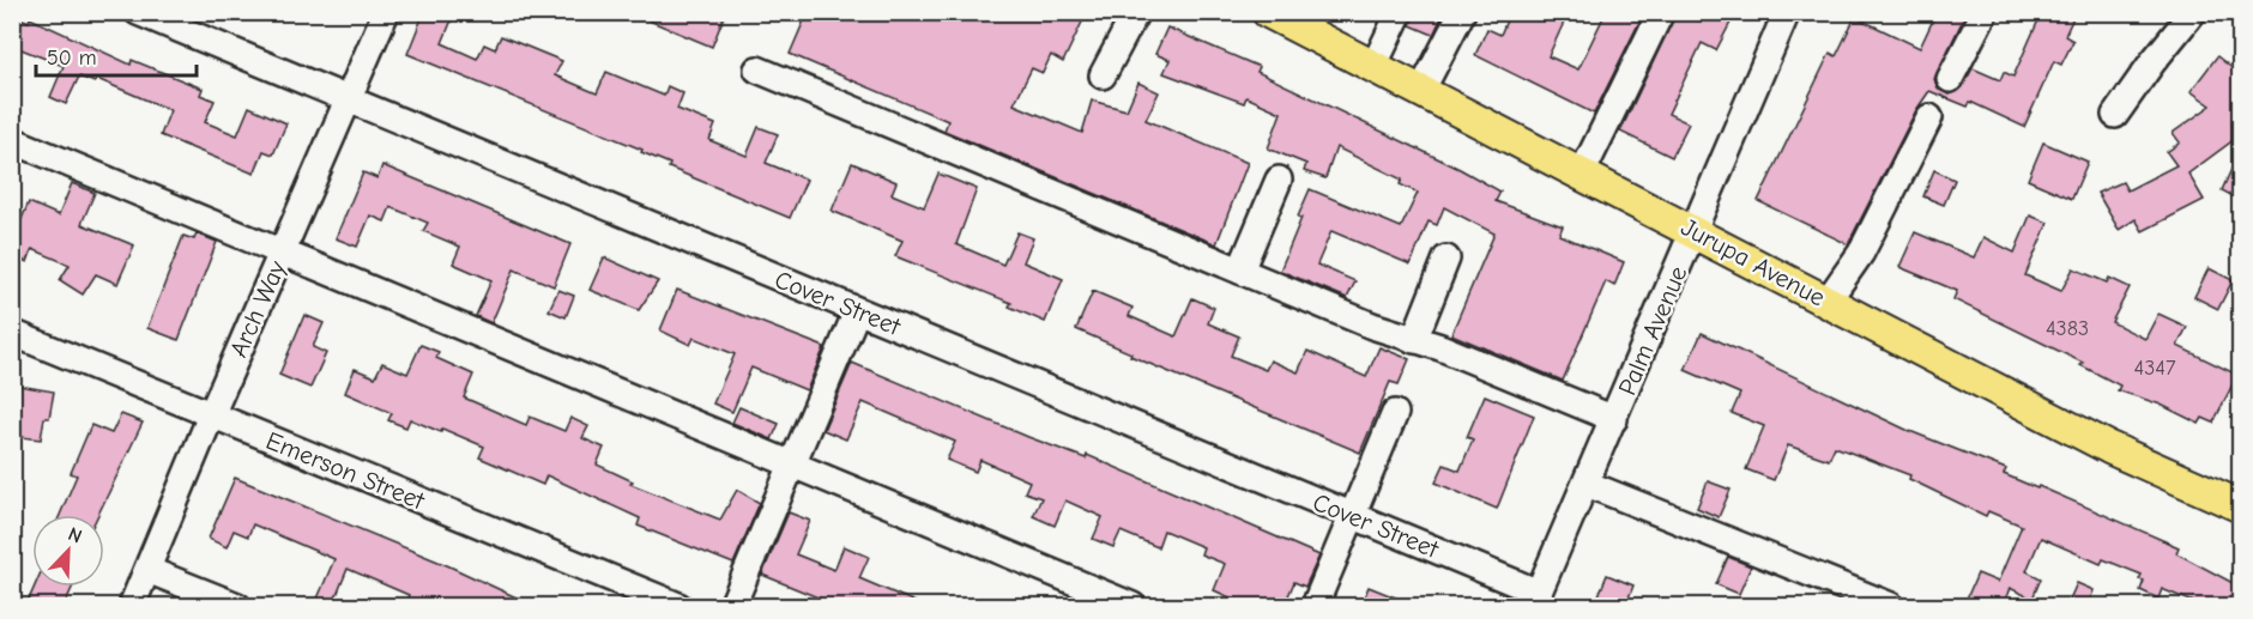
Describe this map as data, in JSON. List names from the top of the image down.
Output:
{
  "streets": {
    "main road": ["Jurupa Avenue"],
    "street": [
      "Cover Street",
      "Arch Way",
      "Palm Avenue",
      "Emerson Street"
    ]
  },
  "crossings": [
    ["Jurupa Avenue", "Palm Avenue"],
    ["Cover Street", "Arch Way"],
    ["Cover Street", "Palm Avenue"],
    ["Arch Way", "Emerson Street"]
  ],
  "house_numbers": ["4383", "4347"],
  "scale_bar": "50 m",
  "north": "top right"
}
